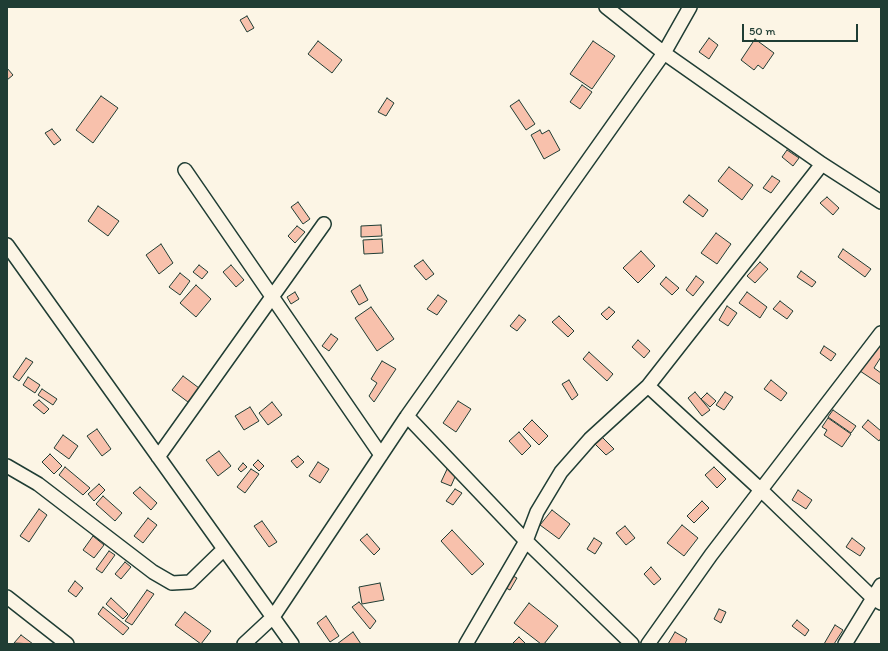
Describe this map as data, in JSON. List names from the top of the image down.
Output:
{
  "scale_bar": "50 m"
}
